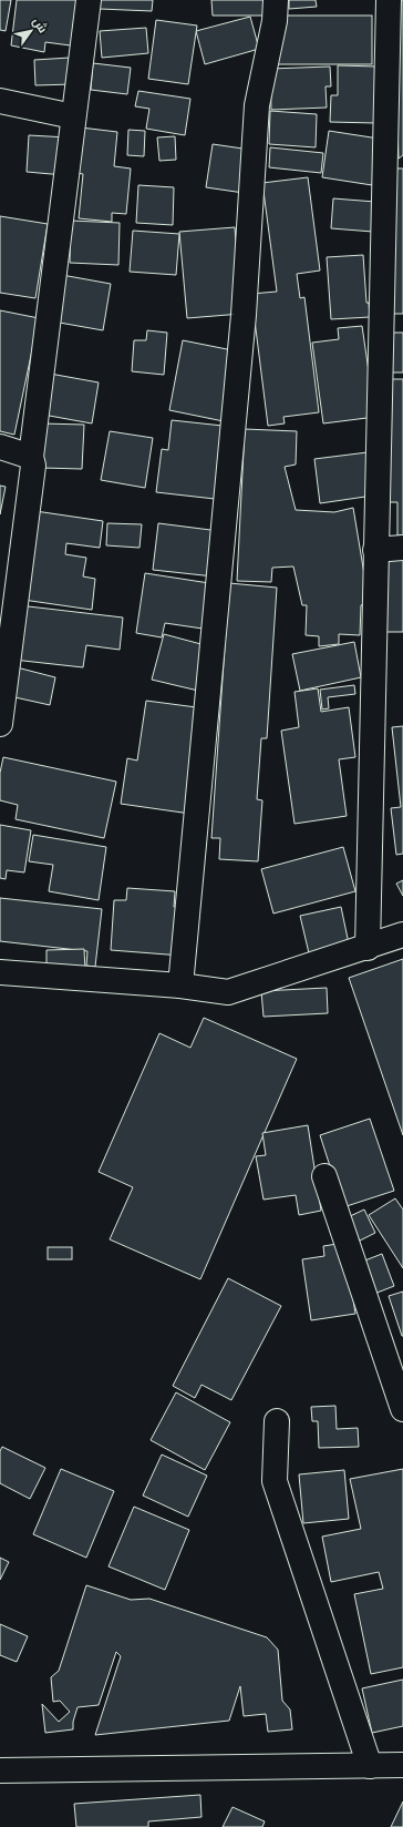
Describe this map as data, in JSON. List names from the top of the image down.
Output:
{
  "north": "top right"
}
